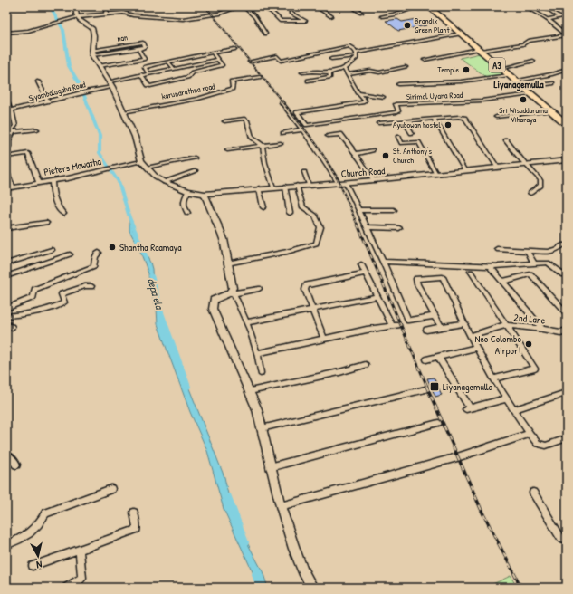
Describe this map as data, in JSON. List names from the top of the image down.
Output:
{
  "streets": {
    "highway": ["A3"],
    "street": [
      "nan",
      "Siyambalagaha Road",
      "karunarathna road",
      "Sirimal Uyana Road",
      "Pieters Mawatha",
      "Church Road",
      "2nd Lane"
    ]
  },
  "crossings": [
    ["A3", "Sirimal Uyana Road"],
    ["Pieters Mawatha", "Church Road"]
  ],
  "districts": ["Liyanagemulla"],
  "water": ["depa ela"],
  "places": {
    "other": [
      "Brandix Green Plant",
      "Temple",
      "Sri Wisuddarama Viharaya",
      "Ayubowan hostel",
      "St. Anthony's Church",
      "Shantha Raamaya",
      "Neo Colombo Airport"
    ],
    "transit": ["Liyanagemulla"]
  },
  "north": "bottom"
}
